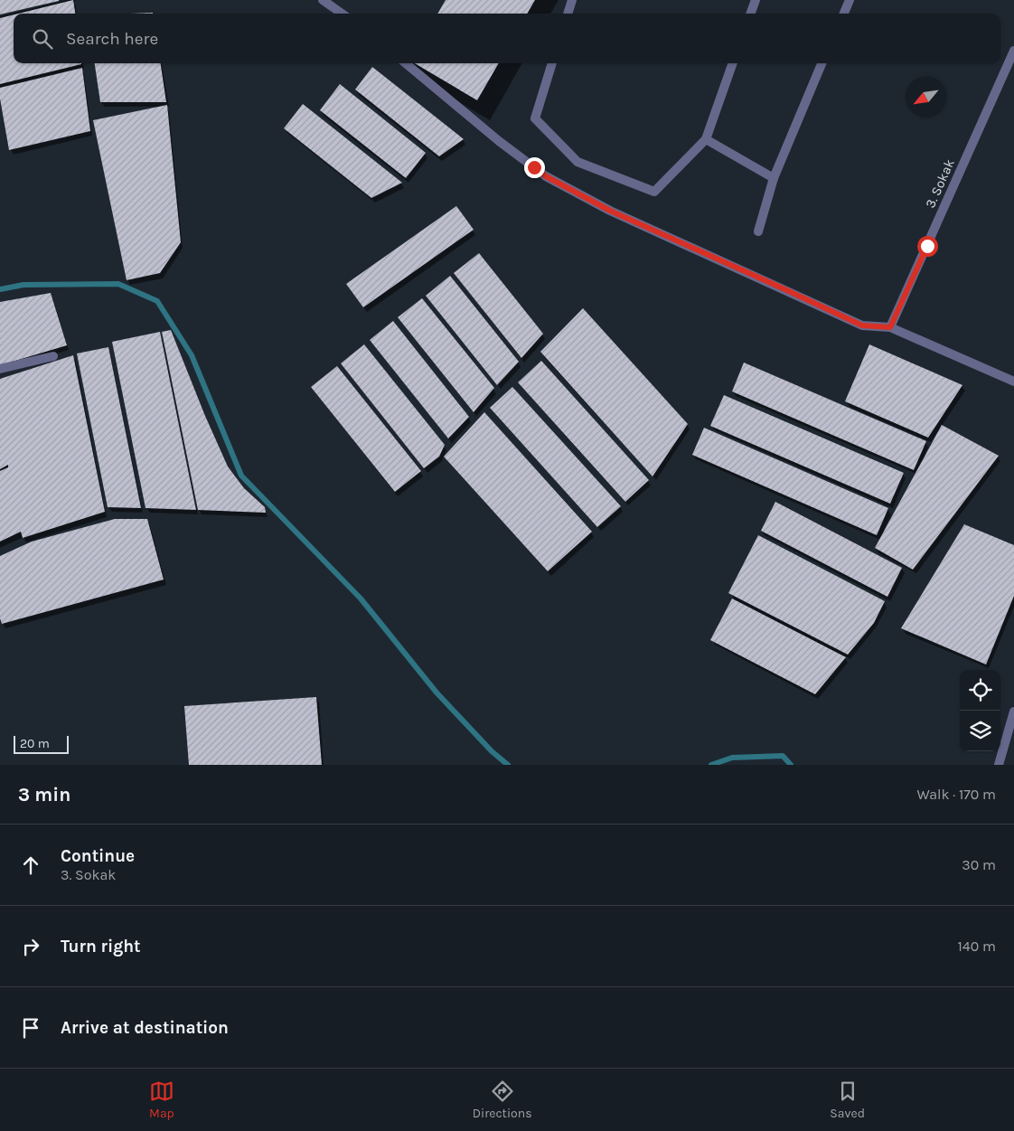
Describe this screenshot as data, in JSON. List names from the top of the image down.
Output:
{
  "streets": {
    "street": ["3. Sokak"]
  },
  "scale_bar": "20 m",
  "north": "bottom left",
  "page": {
    "search": "Search here",
    "scale": "20 m",
    "heading": ["3 min", "Walk · 170 m"],
    "list": [
      ["Continue", "3. Sokak", "30 m"],
      ["Turn right", "140 m"],
      "Arrive at destination"
    ],
    "nav": ["Map", "Directions", "Saved"]
  }
}
